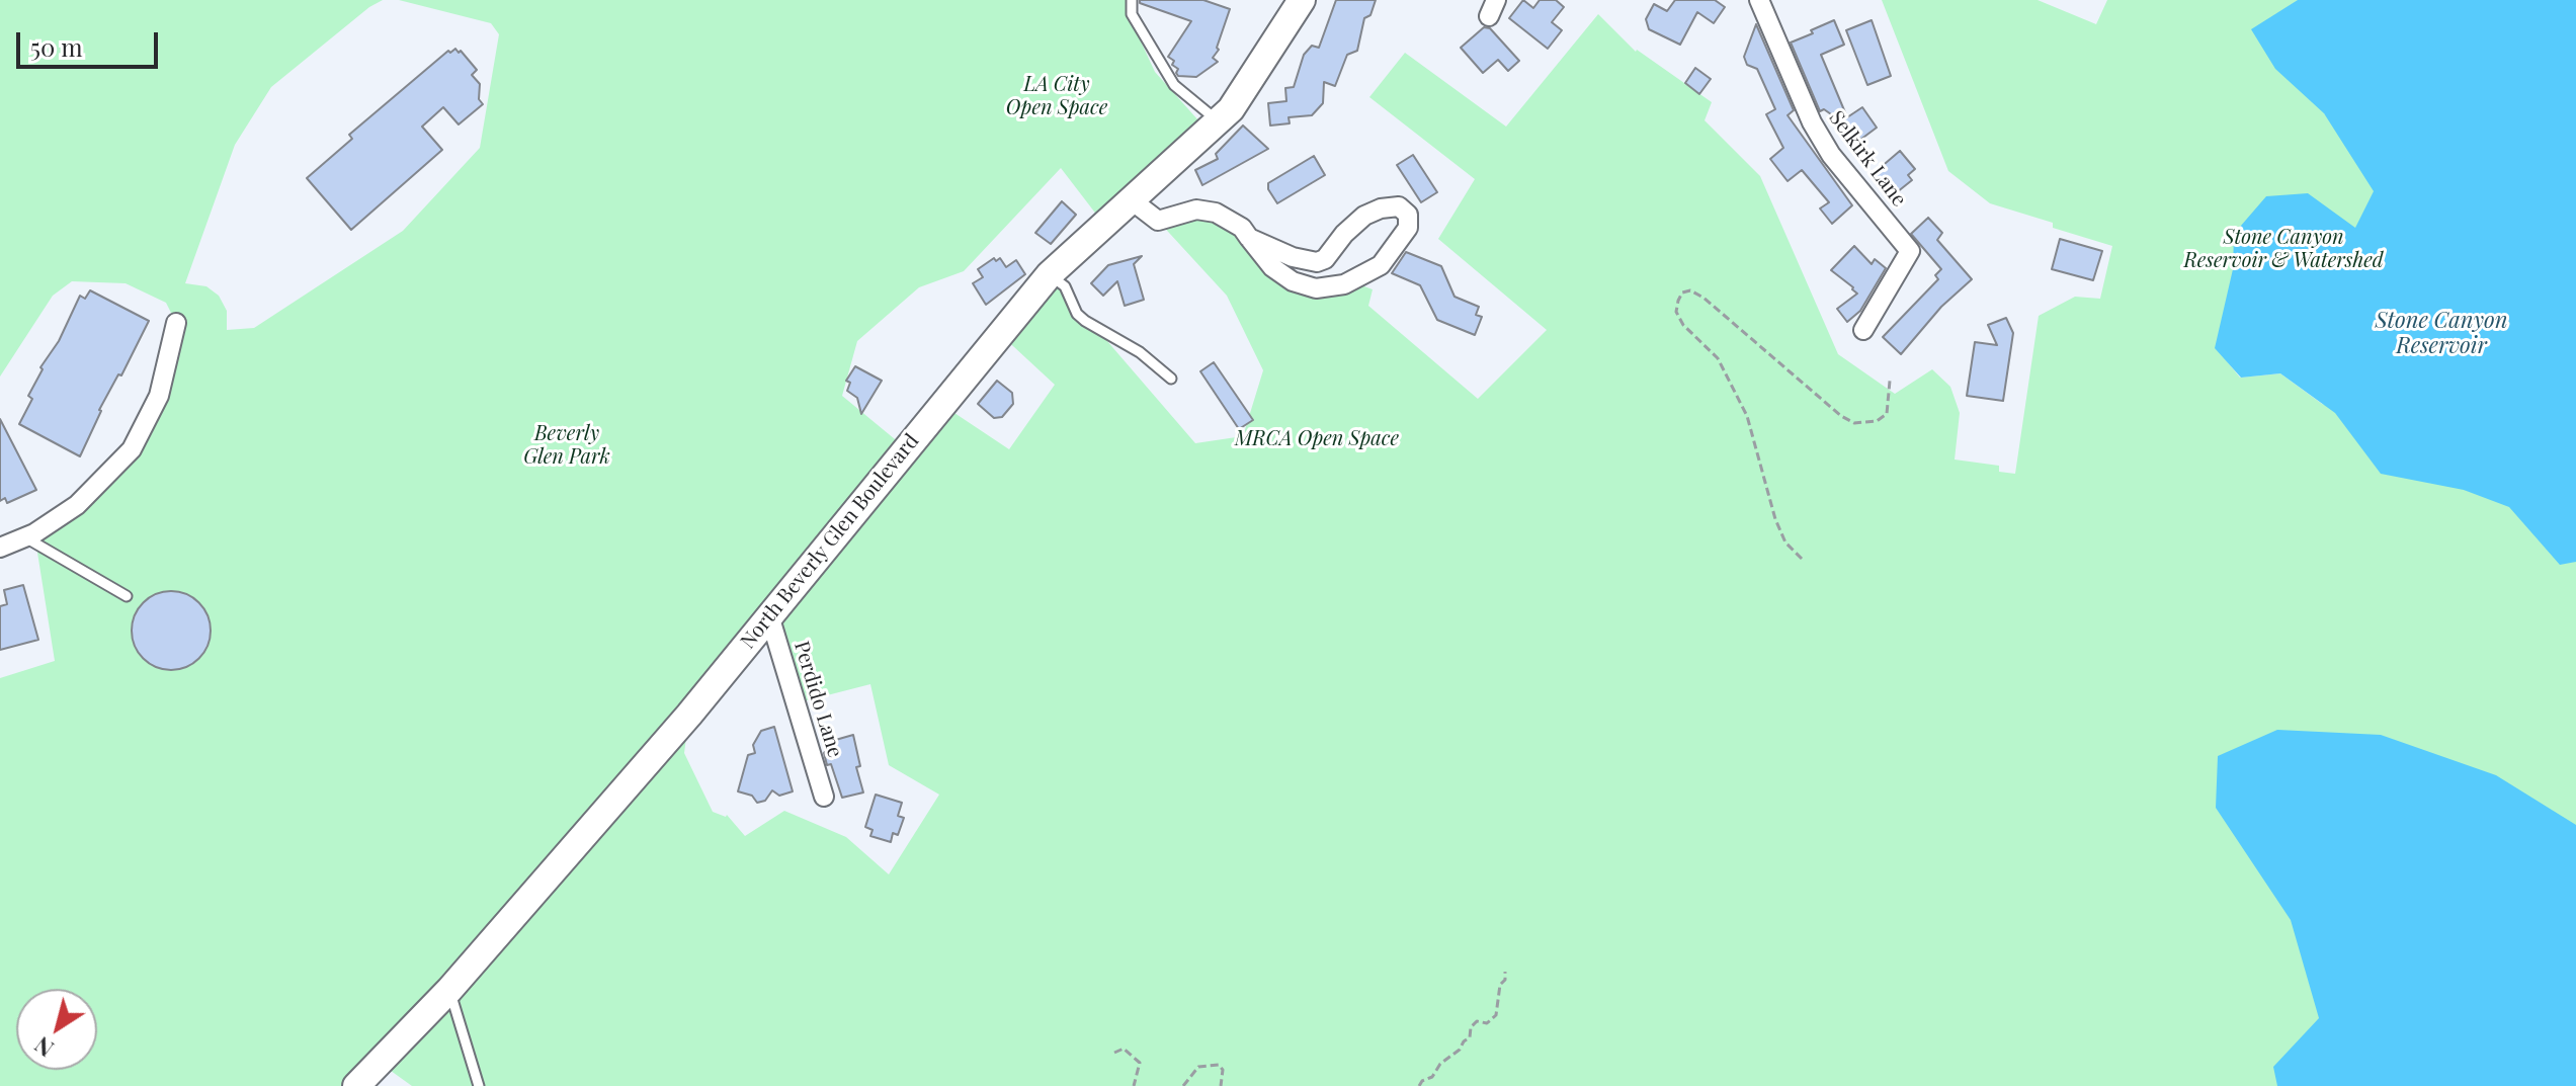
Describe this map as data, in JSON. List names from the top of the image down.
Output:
{
  "streets": {
    "main road": ["North Beverly Glen Boulevard"],
    "street": ["Selkirk Lane", "Perdido Lane"]
  },
  "crossings": [
    ["North Beverly Glen Boulevard", "Perdido Lane"]
  ],
  "water": ["Stone Canyon Reservoir"],
  "parks": [
    "LA City Open Space",
    "Stone Canyon Reservoir & Watershed",
    "Beverly Glen Park",
    "MRCA Open Space"
  ],
  "scale_bar": "50 m",
  "north": "bottom left"
}
